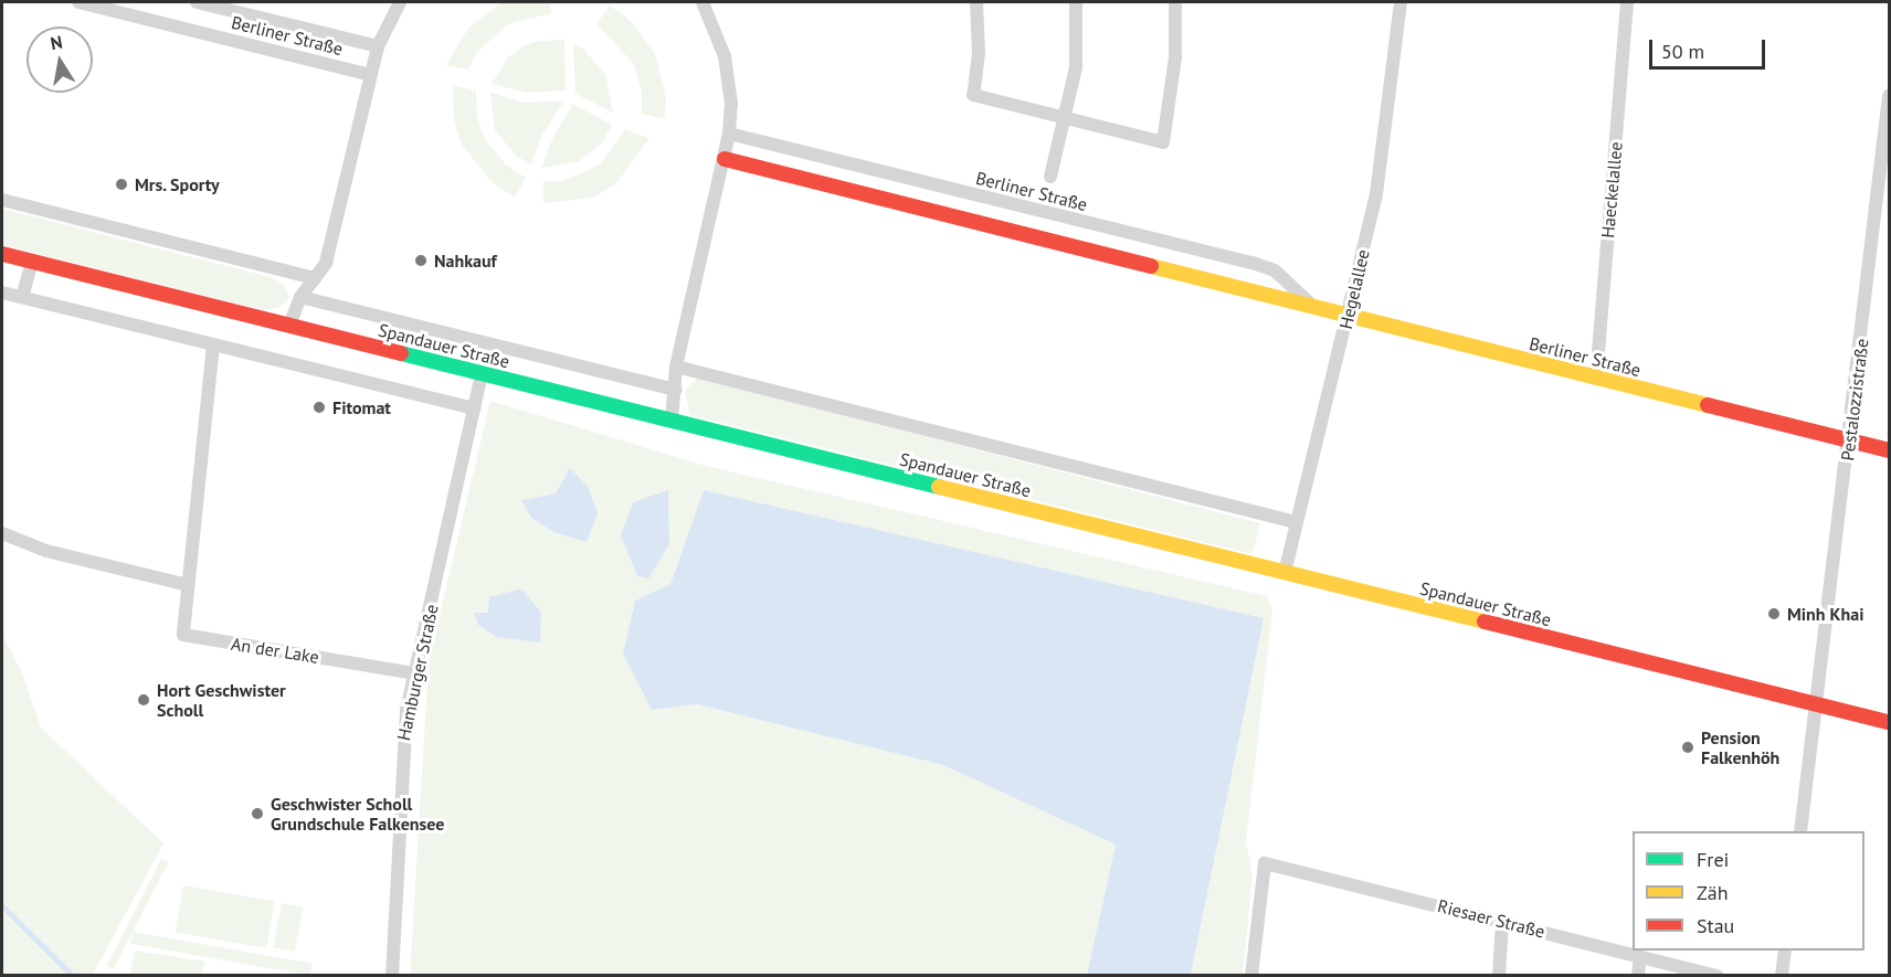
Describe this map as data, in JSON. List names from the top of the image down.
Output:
{
  "streets": {
    "main road": ["Berliner Straße", "Spandauer Straße"],
    "street": [
      "Haeckelallee",
      "Hegelallee",
      "Pestalozzistraße",
      "An der Lake",
      "Hamburger Straße",
      "Riesaer Straße"
    ]
  },
  "crossings": [
    ["Berliner Straße", "Haeckelallee"],
    ["Berliner Straße", "Hegelallee"],
    ["Berliner Straße", "Pestalozzistraße"],
    ["Hegelallee", "Spandauer Straße"],
    ["Spandauer Straße", "Pestalozzistraße"],
    ["Spandauer Straße", "Hamburger Straße"],
    ["An der Lake", "Hamburger Straße"]
  ],
  "places": [
    "Mrs. Sporty",
    "Nahkauf",
    "Fitomat",
    "Minh Khai",
    "Hort Geschwister Scholl",
    "Pension Falkenhöh",
    "Geschwister Scholl Grundschule Falkensee"
  ],
  "legend": ["Frei", "Zäh", "Stau"],
  "scale_bar": "50 m",
  "north": "top"
}
